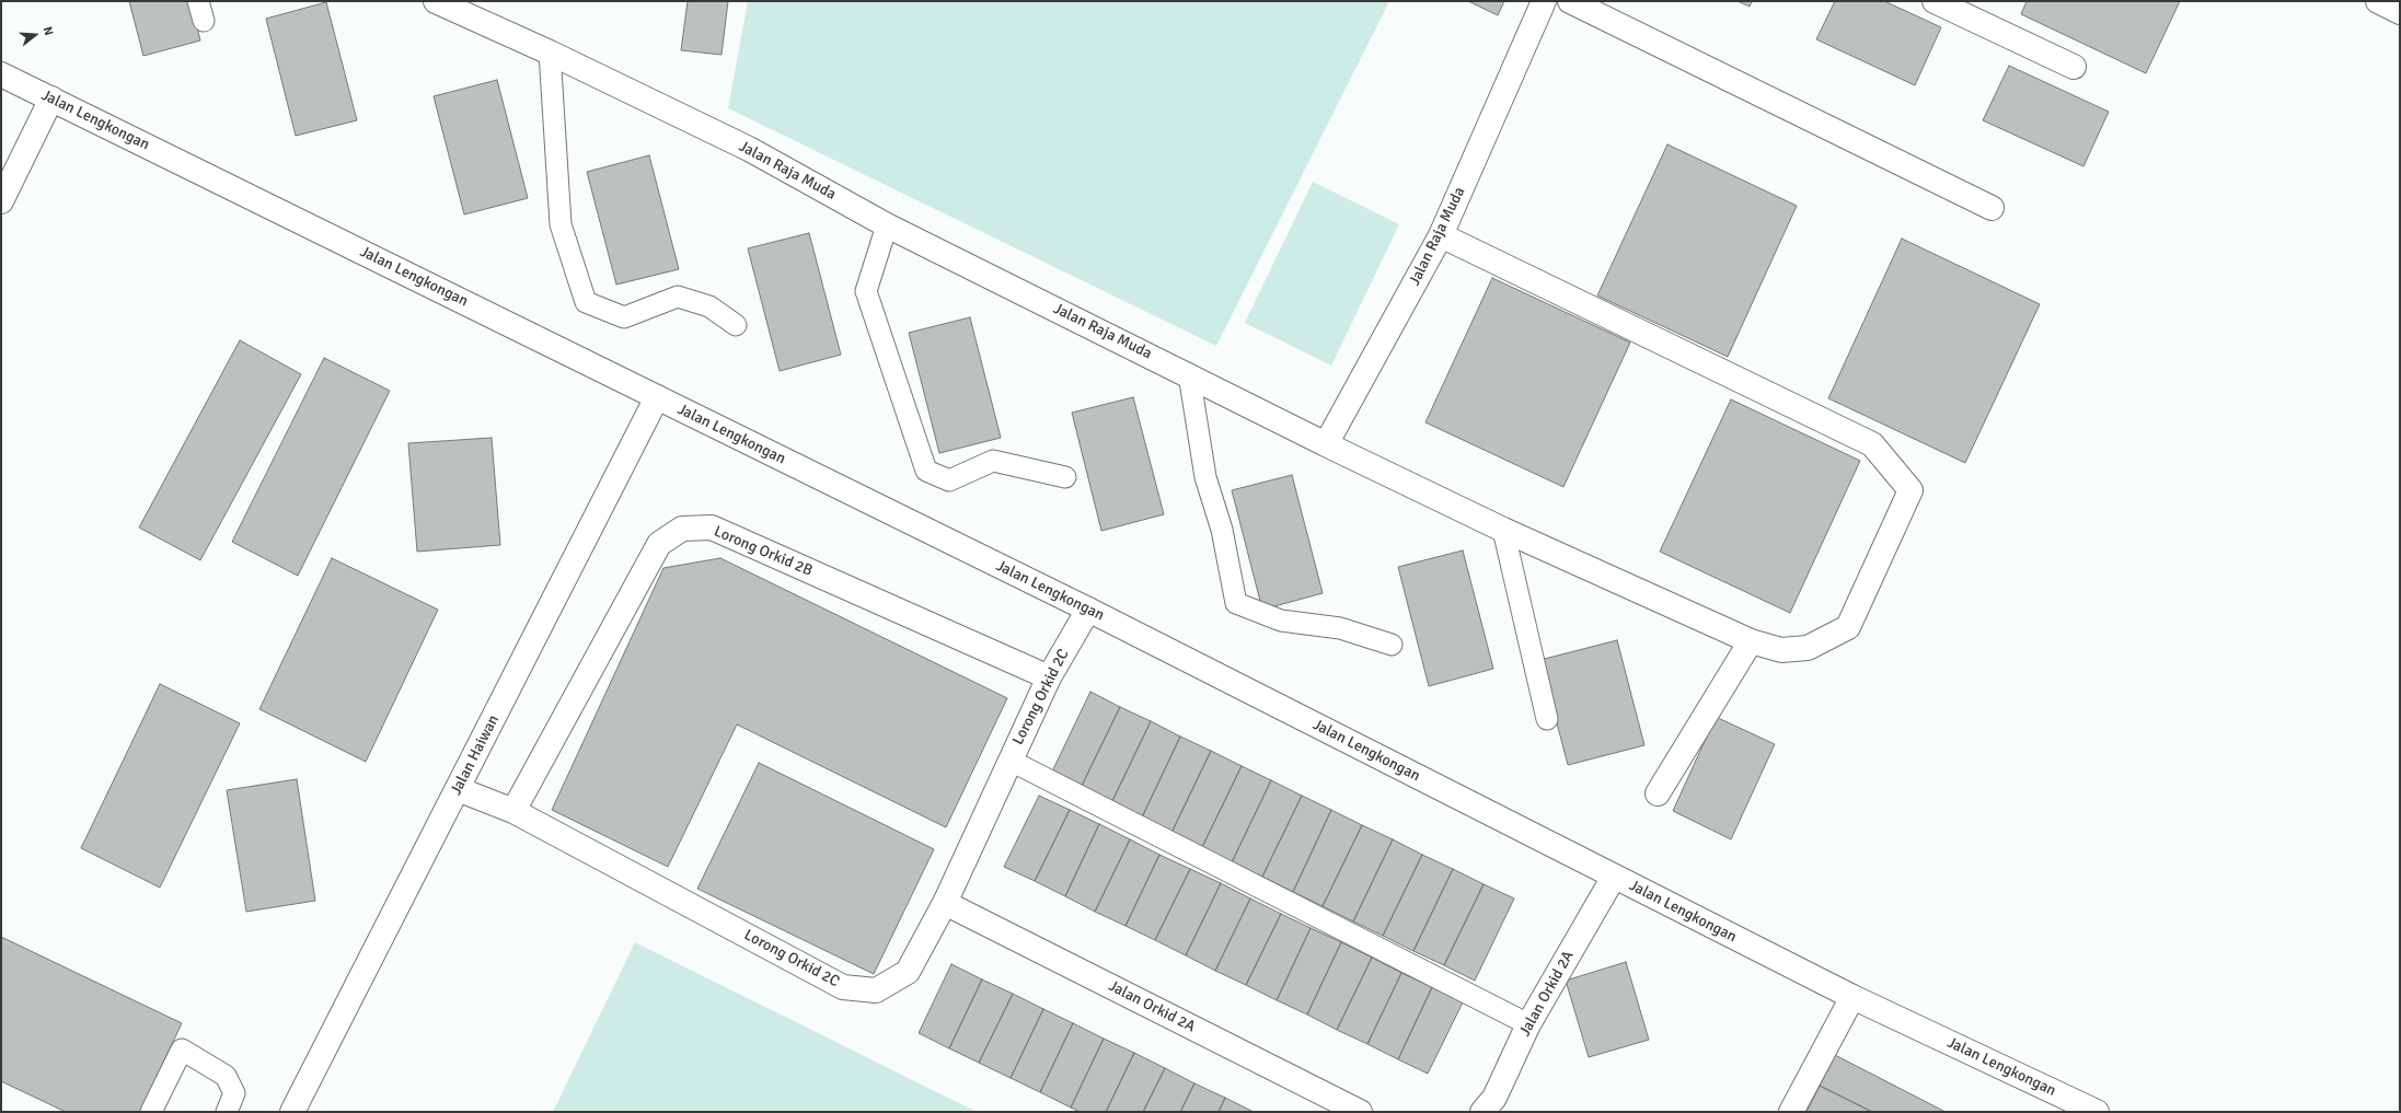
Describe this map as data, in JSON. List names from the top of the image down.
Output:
{
  "streets": {
    "street": [
      "Jalan Lengkongan",
      "Jalan Raja Muda",
      "Lorong Orkid 2B",
      "Lorong Orkid 2C",
      "Jalan Haiwan",
      "Jalan Orkid 2A"
    ]
  },
  "crossings": [
    ["Jalan Lengkongan", "Lorong Orkid 2C"],
    ["Jalan Lengkongan", "Jalan Haiwan"],
    ["Jalan Lengkongan", "Jalan Orkid 2A"],
    ["Lorong Orkid 2B", "Lorong Orkid 2C"],
    ["Lorong Orkid 2C", "Jalan Haiwan"],
    ["Lorong Orkid 2C", "Jalan Orkid 2A"]
  ],
  "north": "right"
}
